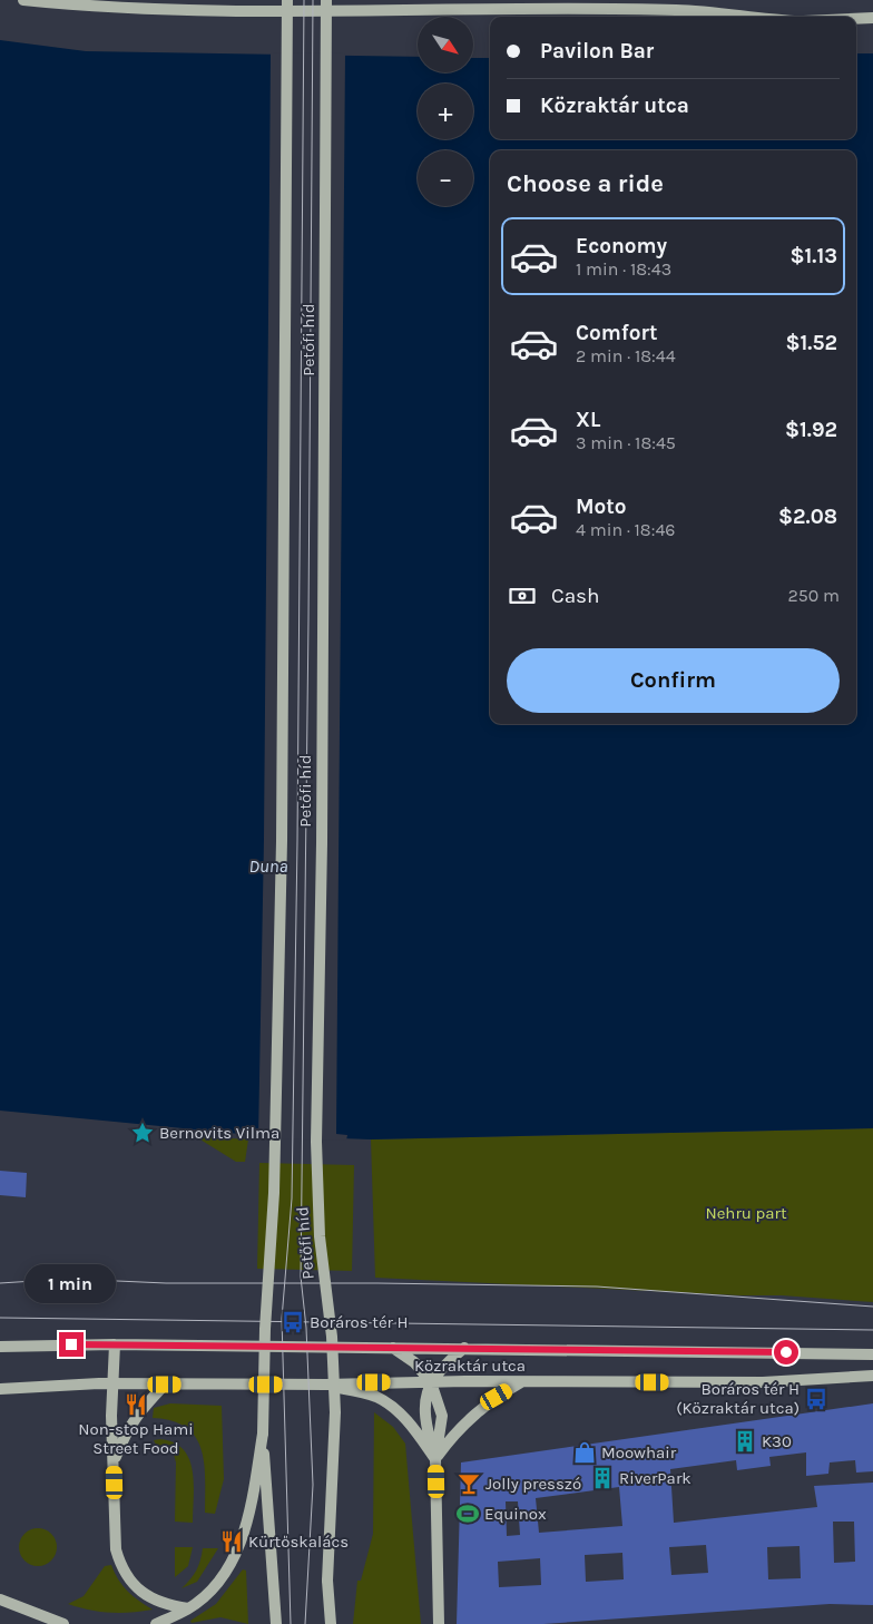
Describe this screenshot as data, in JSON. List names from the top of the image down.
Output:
{
  "streets": {
    "main road": ["Petőfi híd", "Közraktár utca"]
  },
  "water": ["Duna"],
  "parks": ["Nehru part"],
  "places": {
    "place": ["Bernovits Vilma"],
    "bus stop": ["Boráros tér H", "Boráros tér H (Közraktár utca)"],
    "restaurant": ["Non-stop Hami Street Food", "Kürtőskalács"],
    "building": ["K30", "RiverPark"],
    "shop": ["Moowhair"],
    "bar": ["Jolly presszó"],
    "sports": ["Equinox"]
  },
  "north": "bottom right",
  "page": {
    "map_buttons": ["+", "−"],
    "banner": ["Pavilon Bar", "Közraktár utca"],
    "heading": "Choose a ride",
    "list": [
      {
        "name": "Economy",
        "note": "1 min · 18:43",
        "value": "$1.13"
      },
      {
        "name": "Comfort",
        "note": "2 min · 18:44",
        "value": "$1.52"
      },
      {
        "name": "XL",
        "note": "3 min · 18:45",
        "value": "$1.92"
      },
      {
        "name": "Moto",
        "note": "4 min · 18:46",
        "value": "$2.08"
      }
    ],
    "pay": ["Cash", "250 m"],
    "buttons": "Confirm",
    "bubble": "1 min"
  }
}
